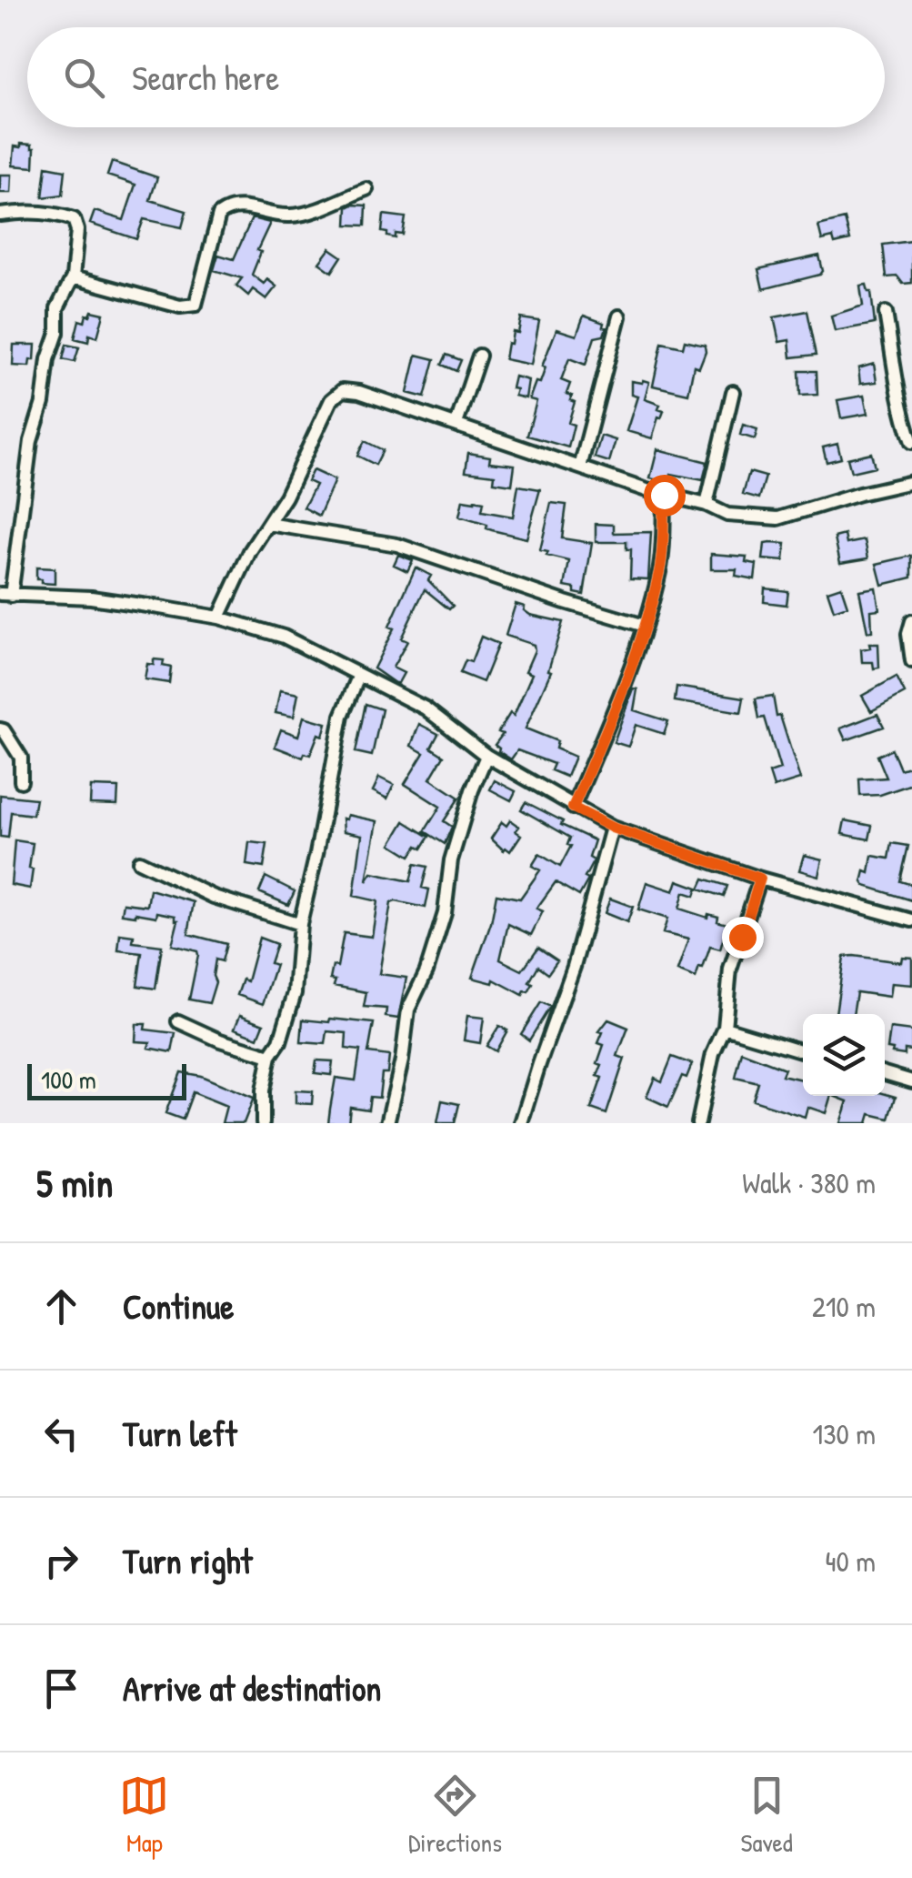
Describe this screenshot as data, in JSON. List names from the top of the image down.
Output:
{
  "scale_bar": "100 m",
  "page": {
    "search": "Search here",
    "scale": "100 m",
    "heading": ["5 min", "Walk · 380 m"],
    "list": [
      ["Continue", "210 m"],
      ["Turn left", "130 m"],
      ["Turn right", "40 m"],
      "Arrive at destination"
    ],
    "nav": ["Map", "Directions", "Saved"]
  }
}
